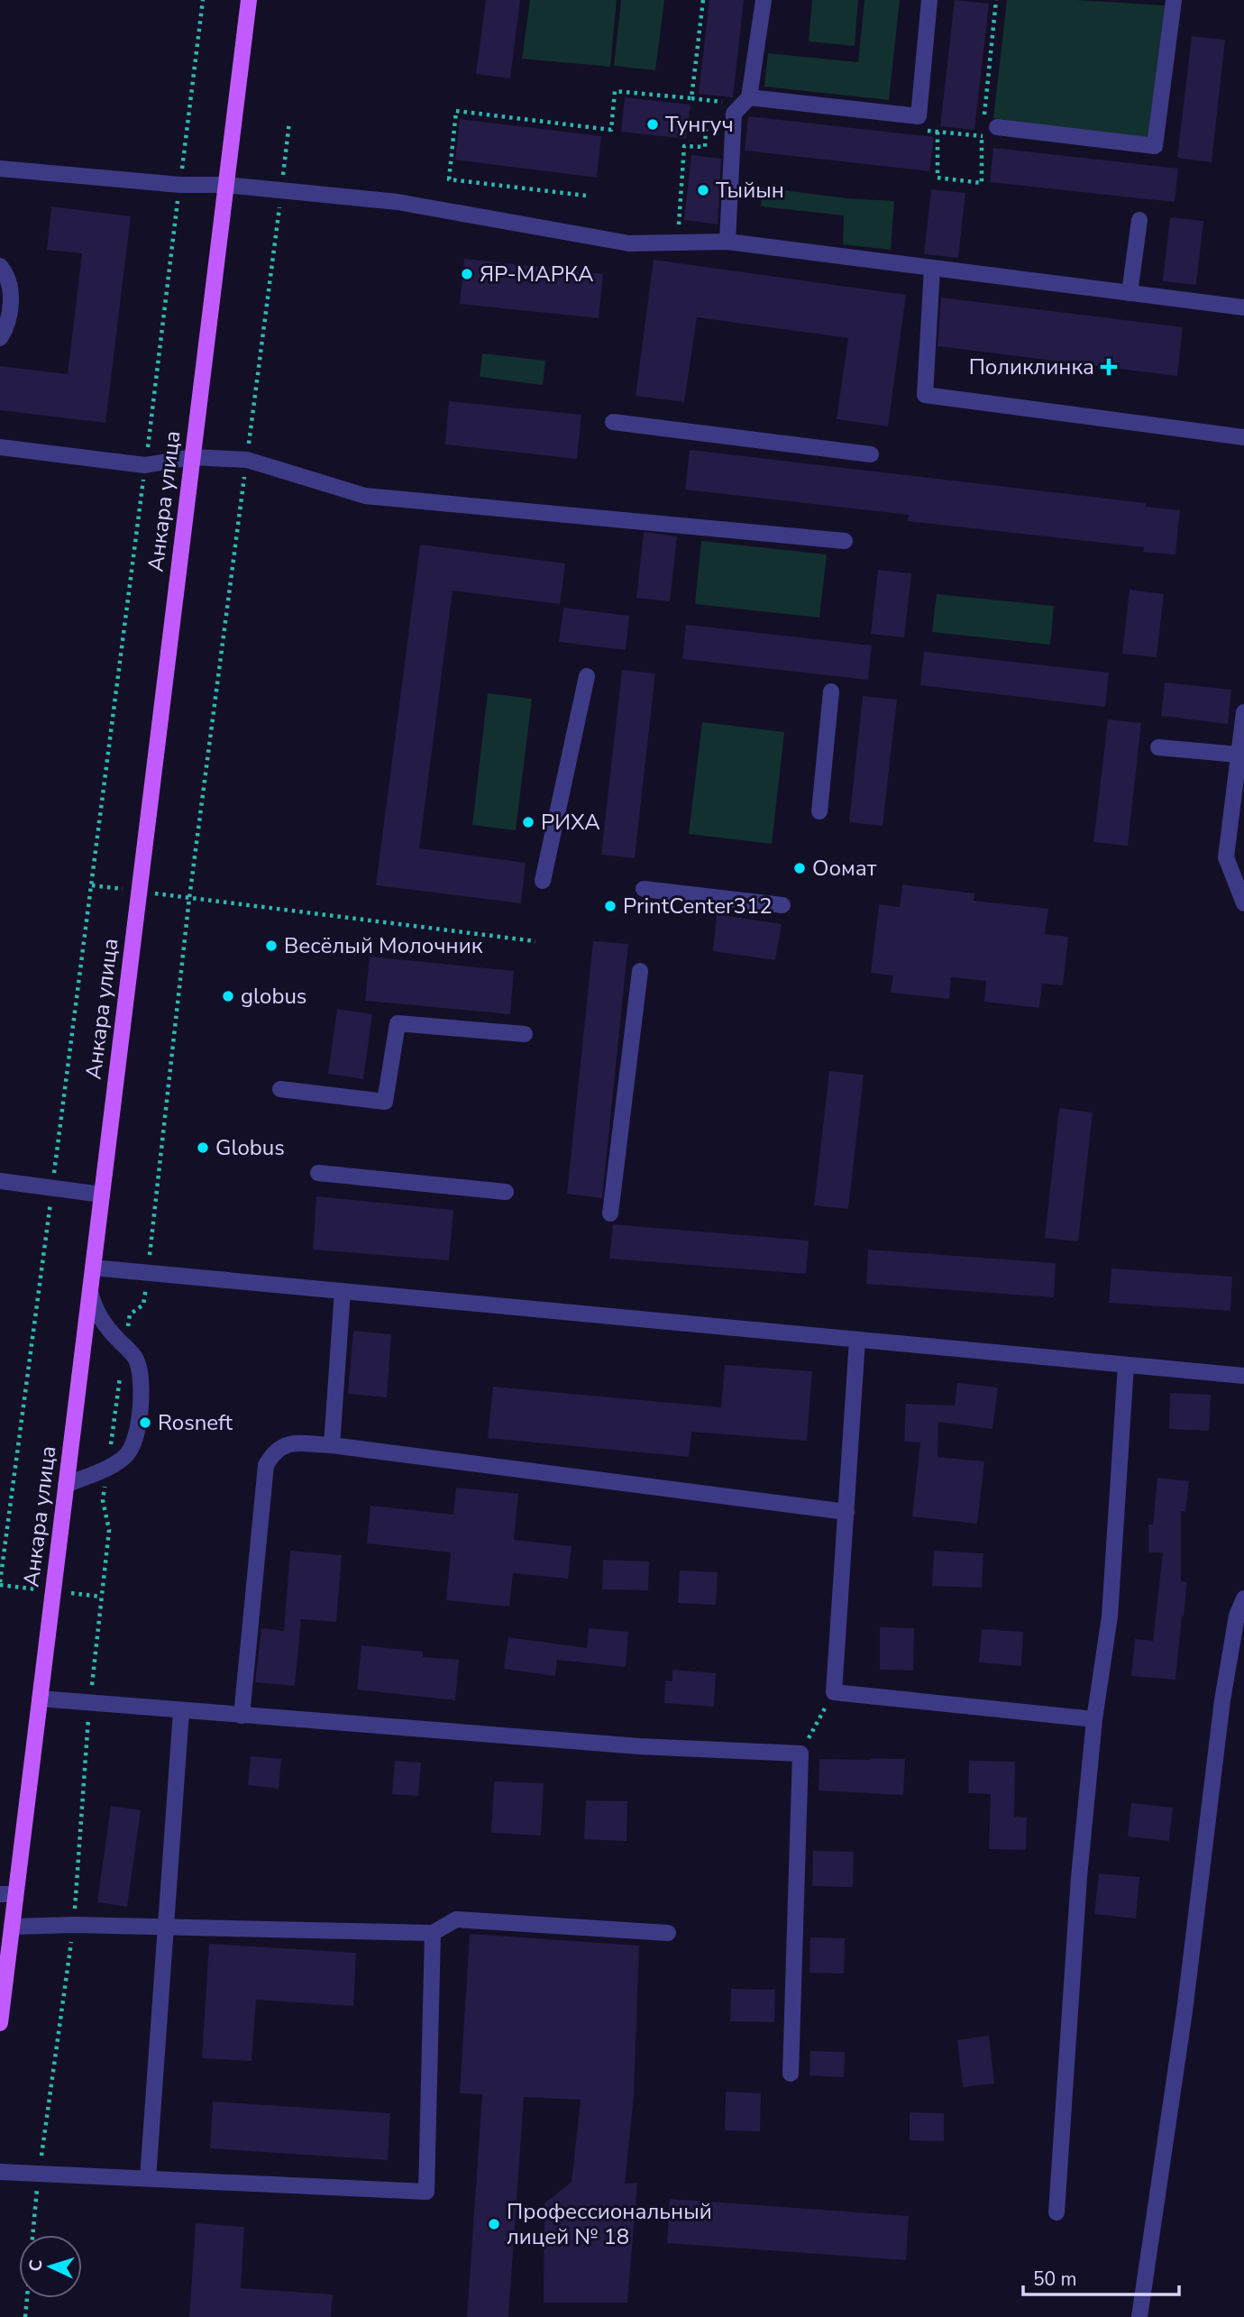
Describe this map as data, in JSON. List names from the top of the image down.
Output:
{
  "streets": {
    "main road": ["Анкара улица"]
  },
  "places": {
    "other": [
      "Тунгуч",
      "Тыйын",
      "ЯР-МАРКА",
      "РИХА",
      "Оомат",
      "PrintCenter312",
      "Весёлый Молочник",
      "globus",
      "Globus",
      "Rosneft",
      "Профессиональный лицей № 18"
    ],
    "health": ["Поликлинка"]
  },
  "scale_bar": "50 m",
  "north": "left"
}
